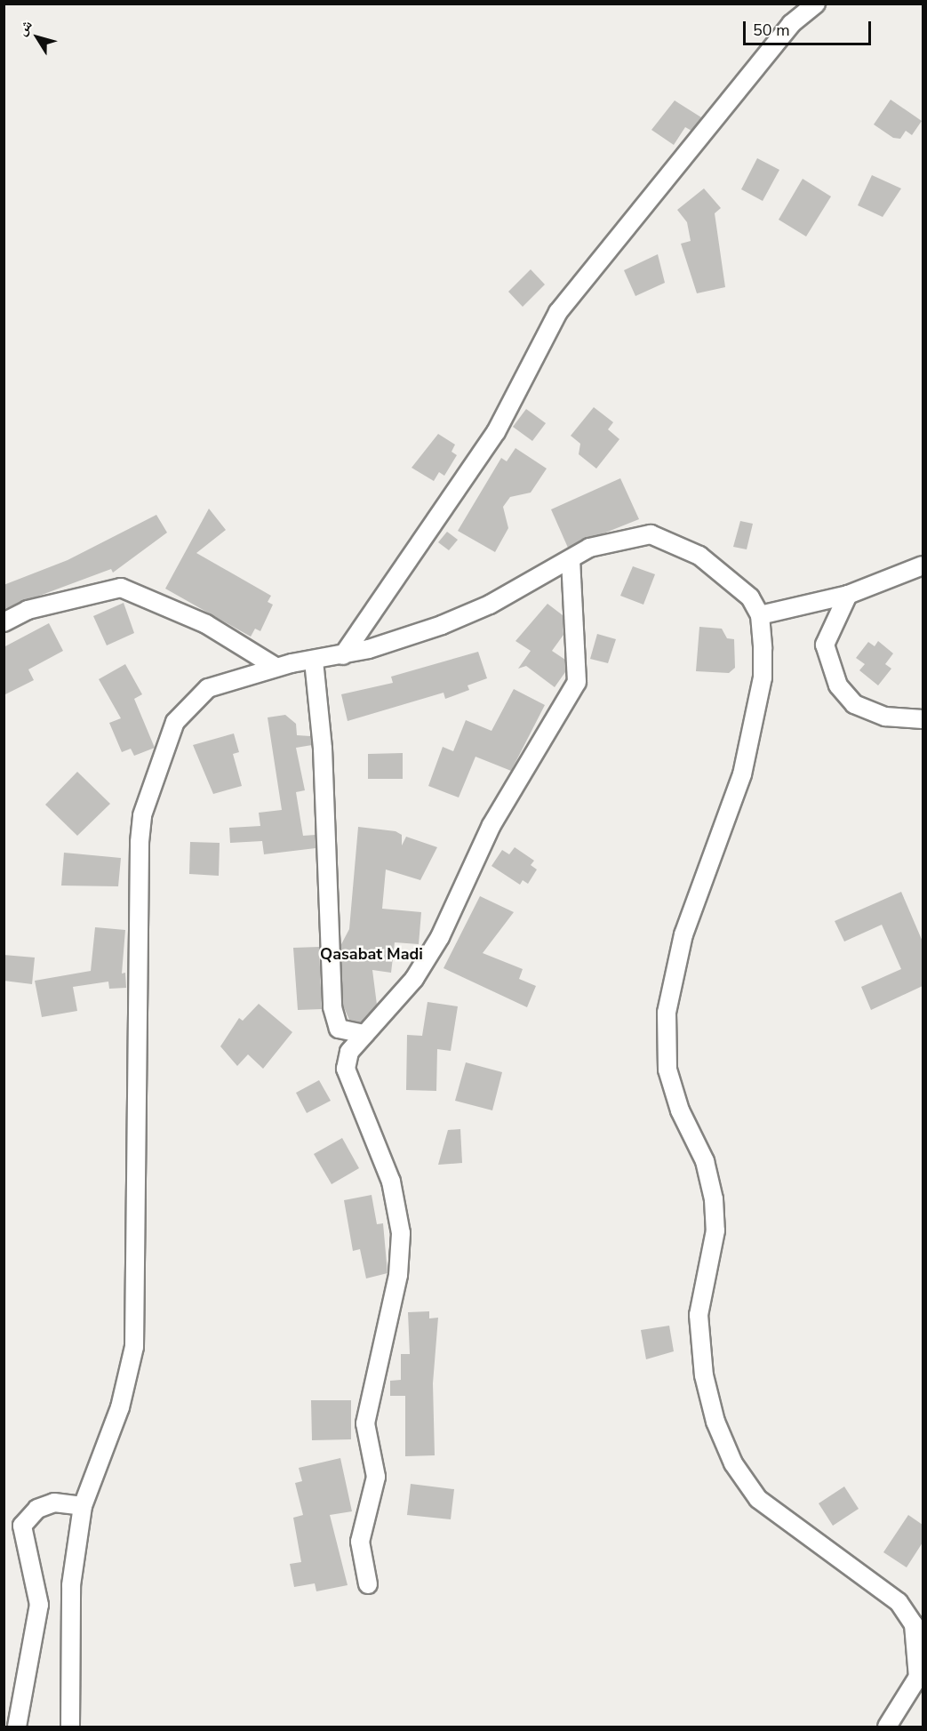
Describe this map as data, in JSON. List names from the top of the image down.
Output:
{
  "districts": ["Qasabat Madi"],
  "scale_bar": "50 m",
  "north": "top left"
}
